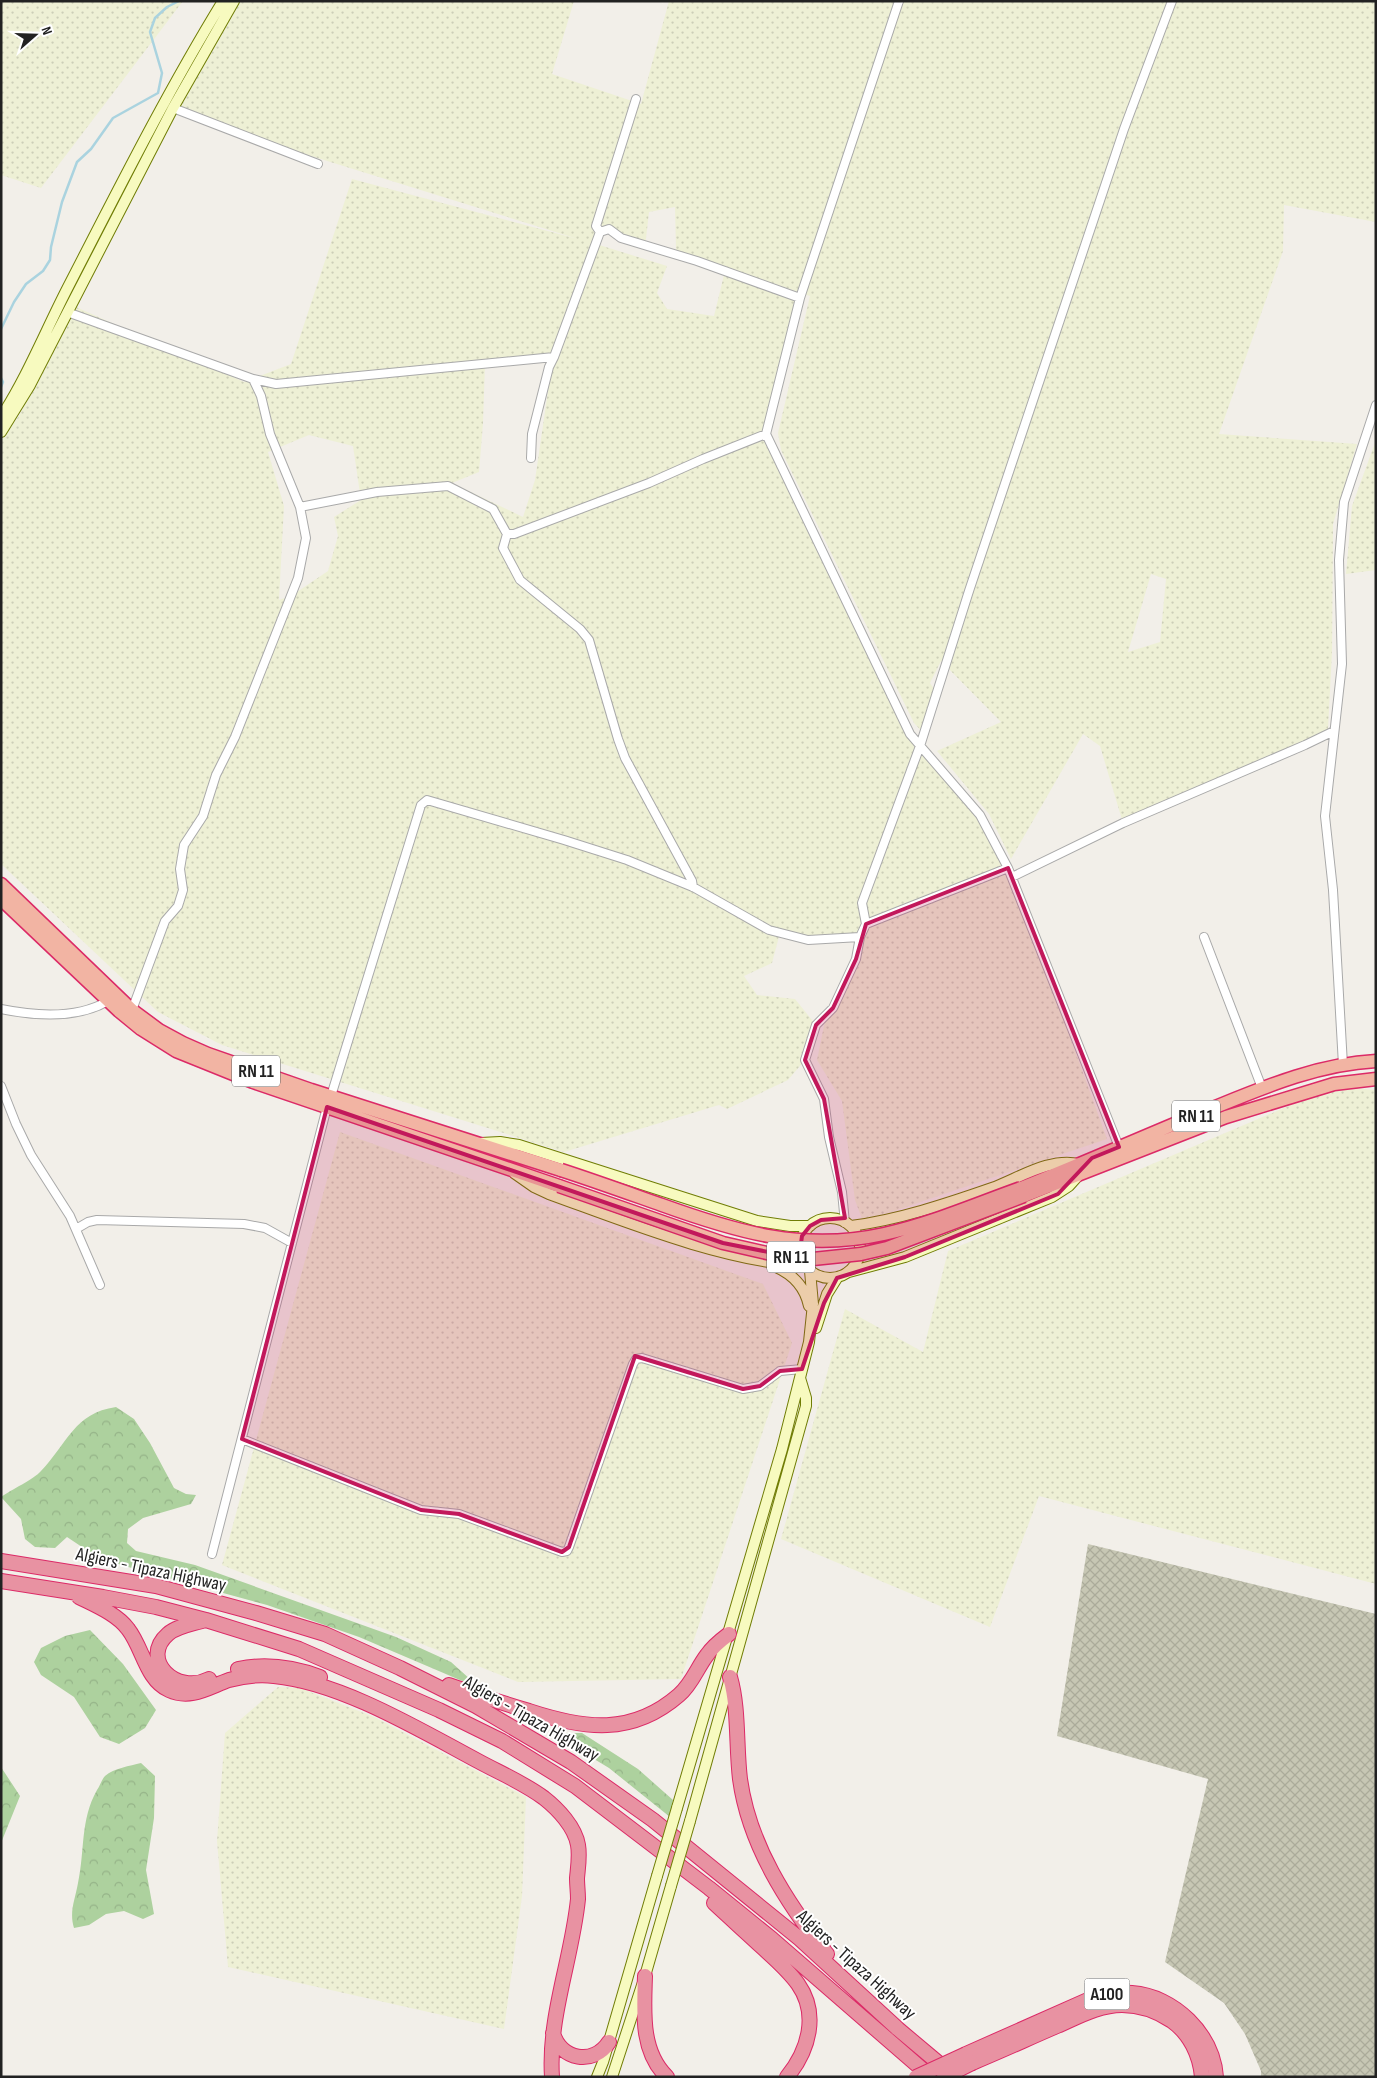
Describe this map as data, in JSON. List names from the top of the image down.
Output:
{
  "streets": {
    "highway": ["RN 11", "Algiers - Tipaza Highway", "A100"]
  },
  "north": "right"
}
